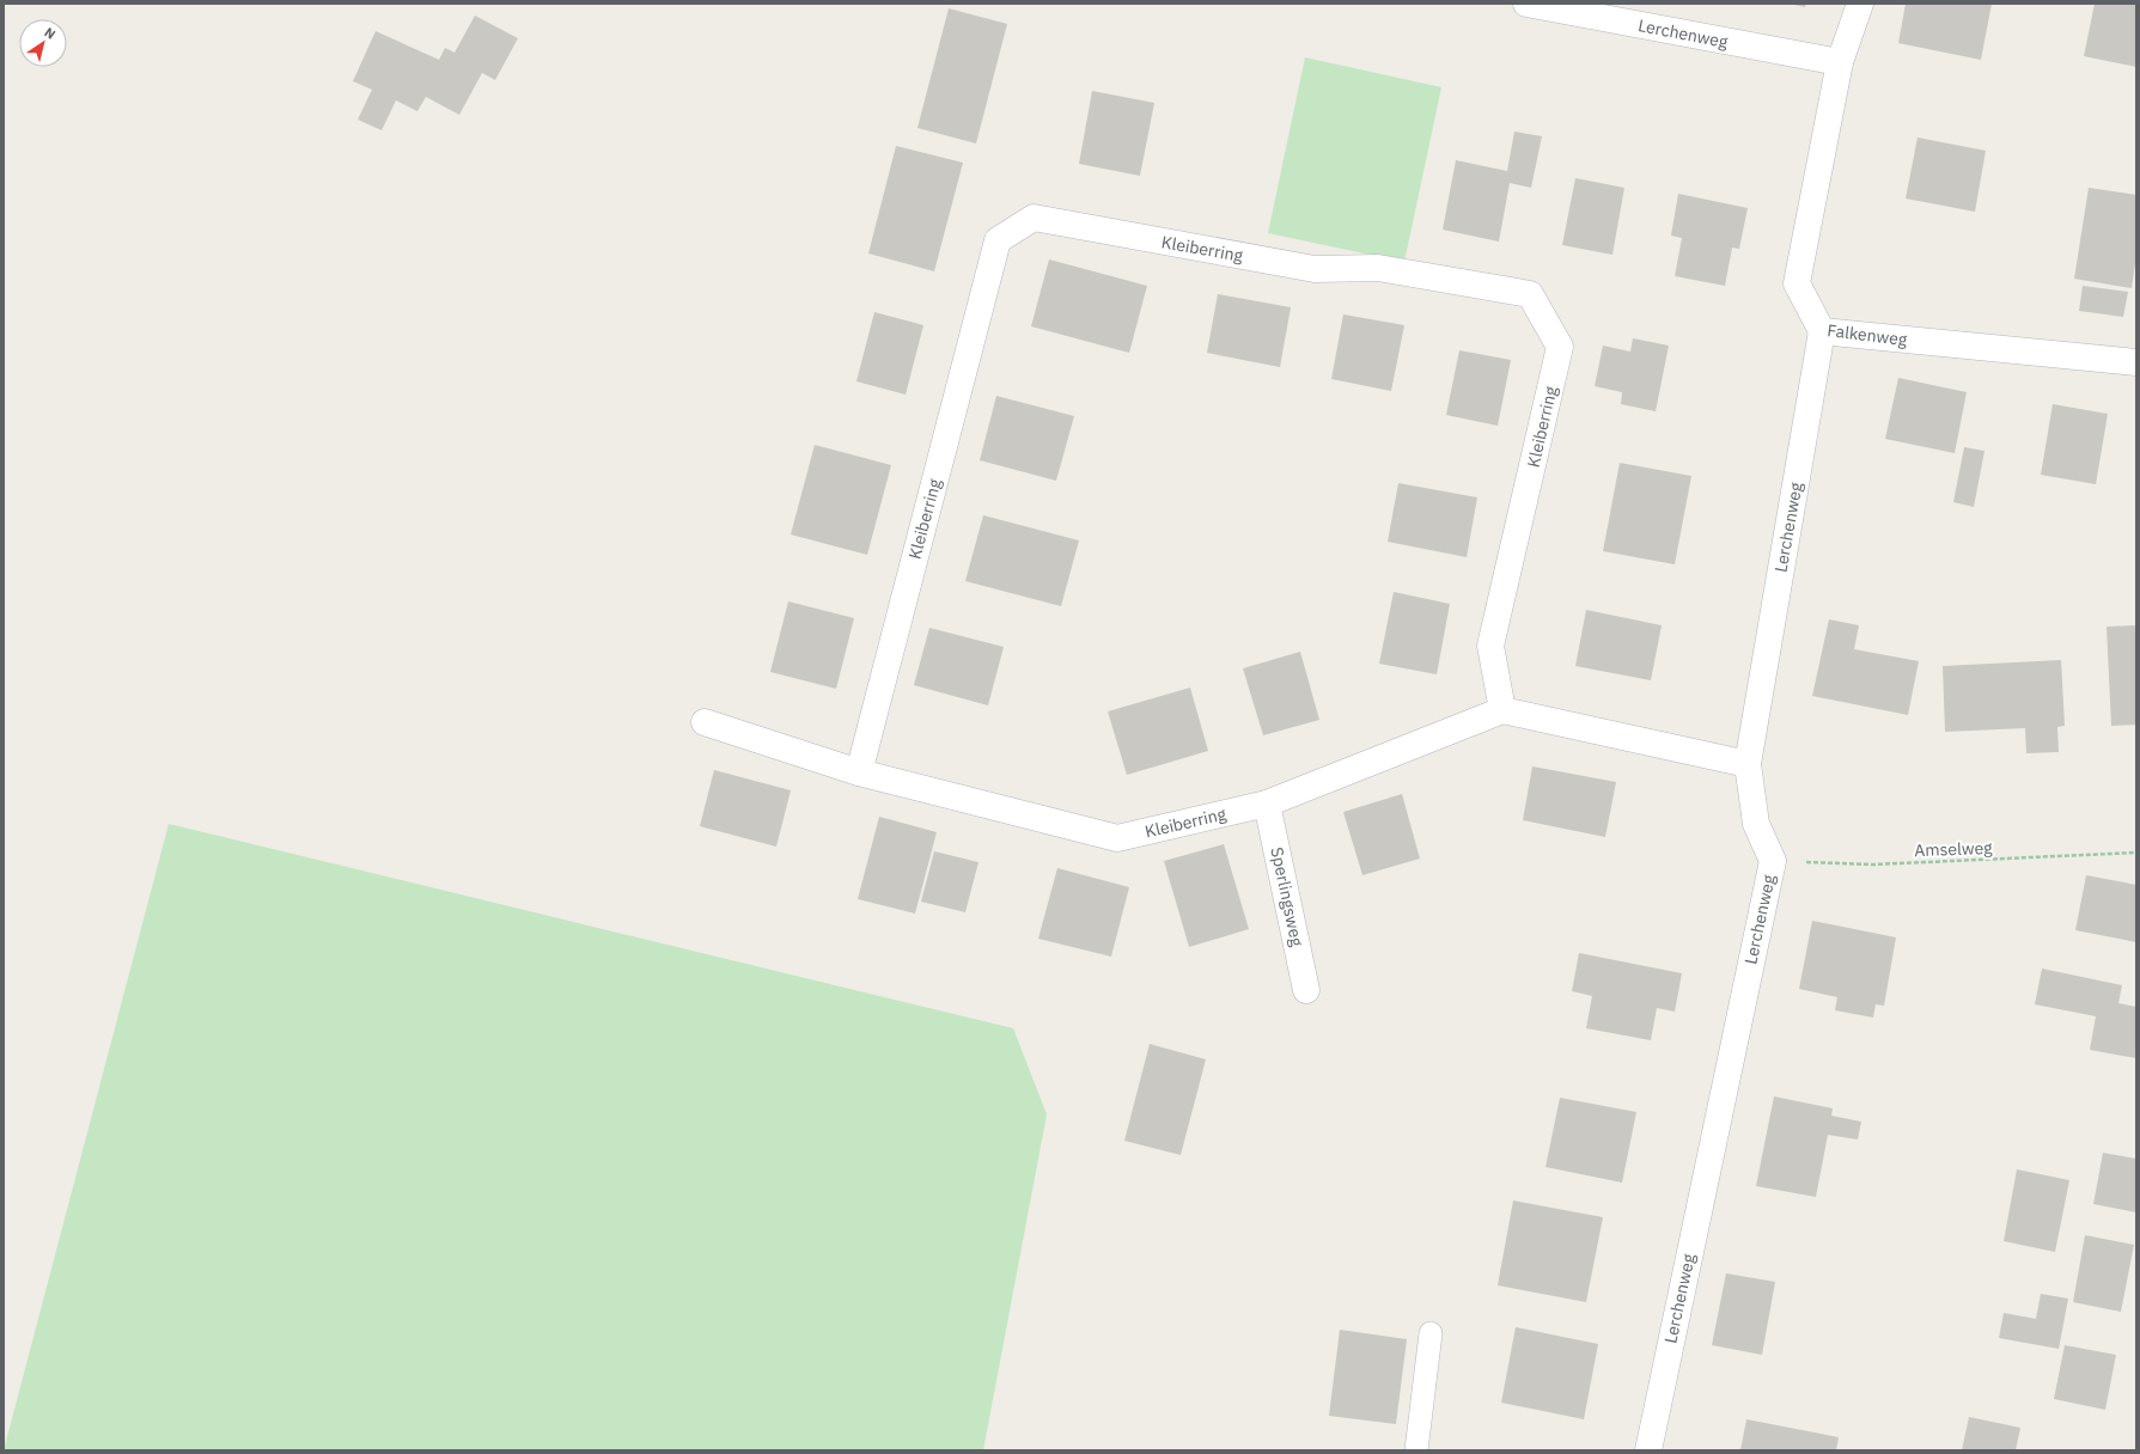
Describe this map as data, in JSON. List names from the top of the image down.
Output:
{
  "streets": {
    "street": [
      "Lerchenweg",
      "Kleiberring",
      "Falkenweg",
      "Sperlingsweg"
    ],
    "path": ["Amselweg"]
  },
  "crossings": [
    ["Lerchenweg", "Falkenweg"],
    ["Lerchenweg", "Amselweg"],
    ["Kleiberring", "Sperlingsweg"]
  ],
  "north": "top right"
}
